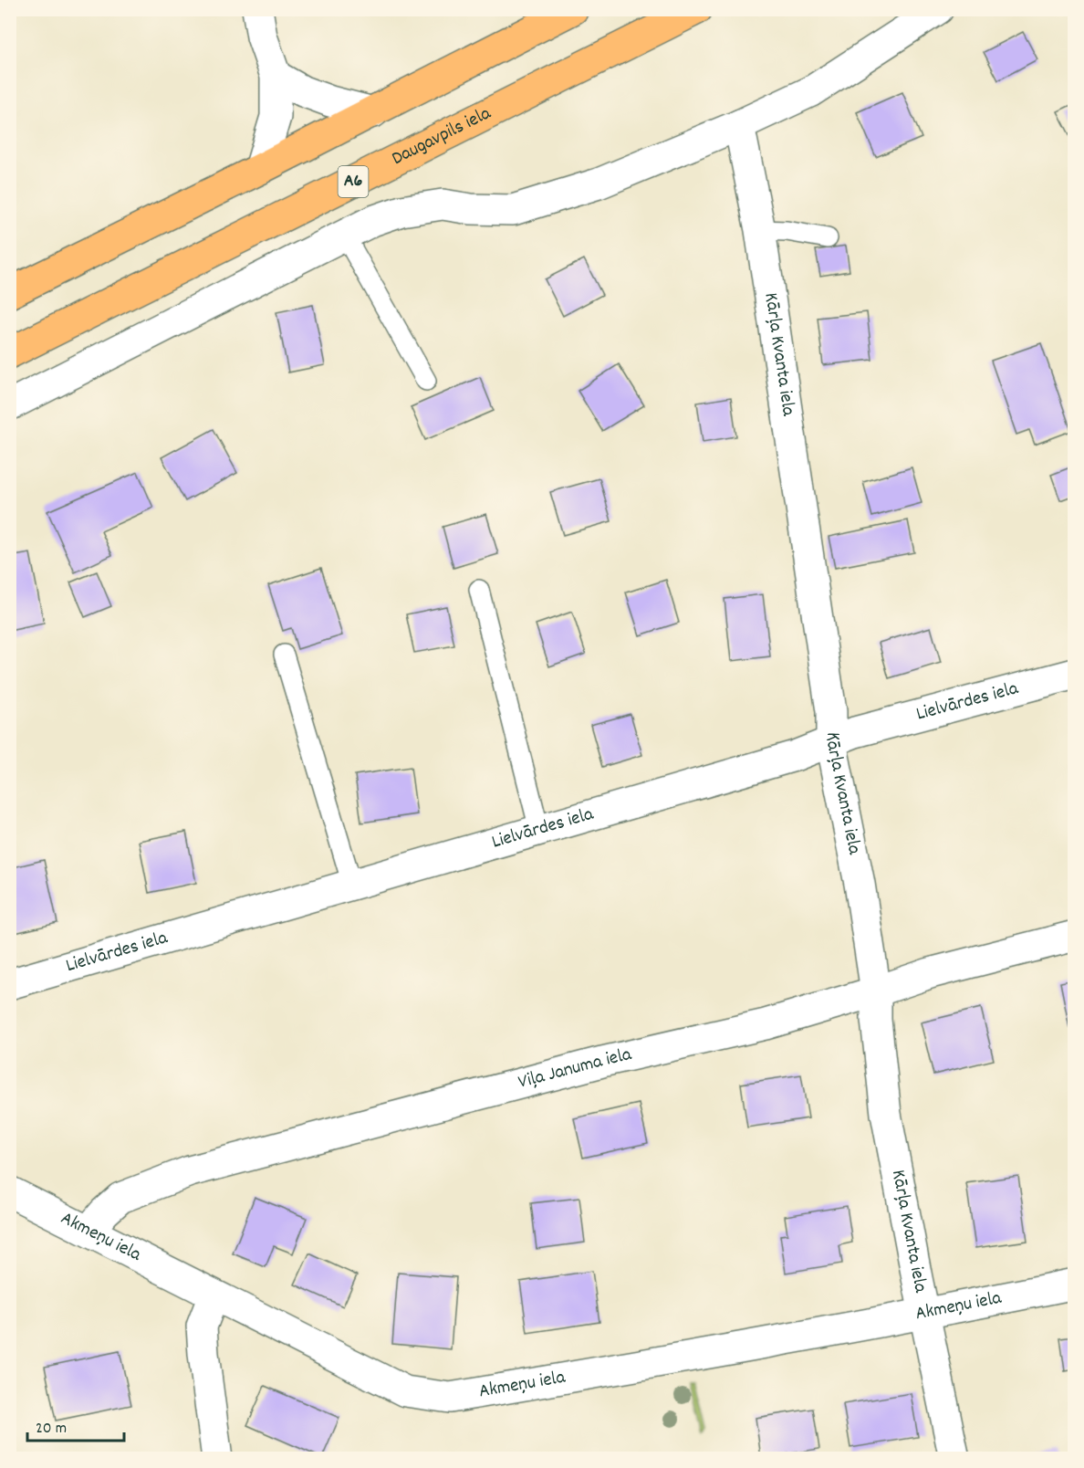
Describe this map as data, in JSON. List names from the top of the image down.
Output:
{
  "streets": {
    "highway": ["Daugavpils iela", "A6"],
    "street": [
      "Kārļa Kvanta iela",
      "Lielvārdes iela",
      "Viļa Januma iela",
      "Akmeņu iela"
    ]
  },
  "crossings": [
    ["Kārļa Kvanta iela", "Lielvārdes iela"],
    ["Kārļa Kvanta iela", "Viļa Januma iela"],
    ["Kārļa Kvanta iela", "Akmeņu iela"],
    ["Viļa Januma iela", "Akmeņu iela"]
  ],
  "scale_bar": "20 m"
}
